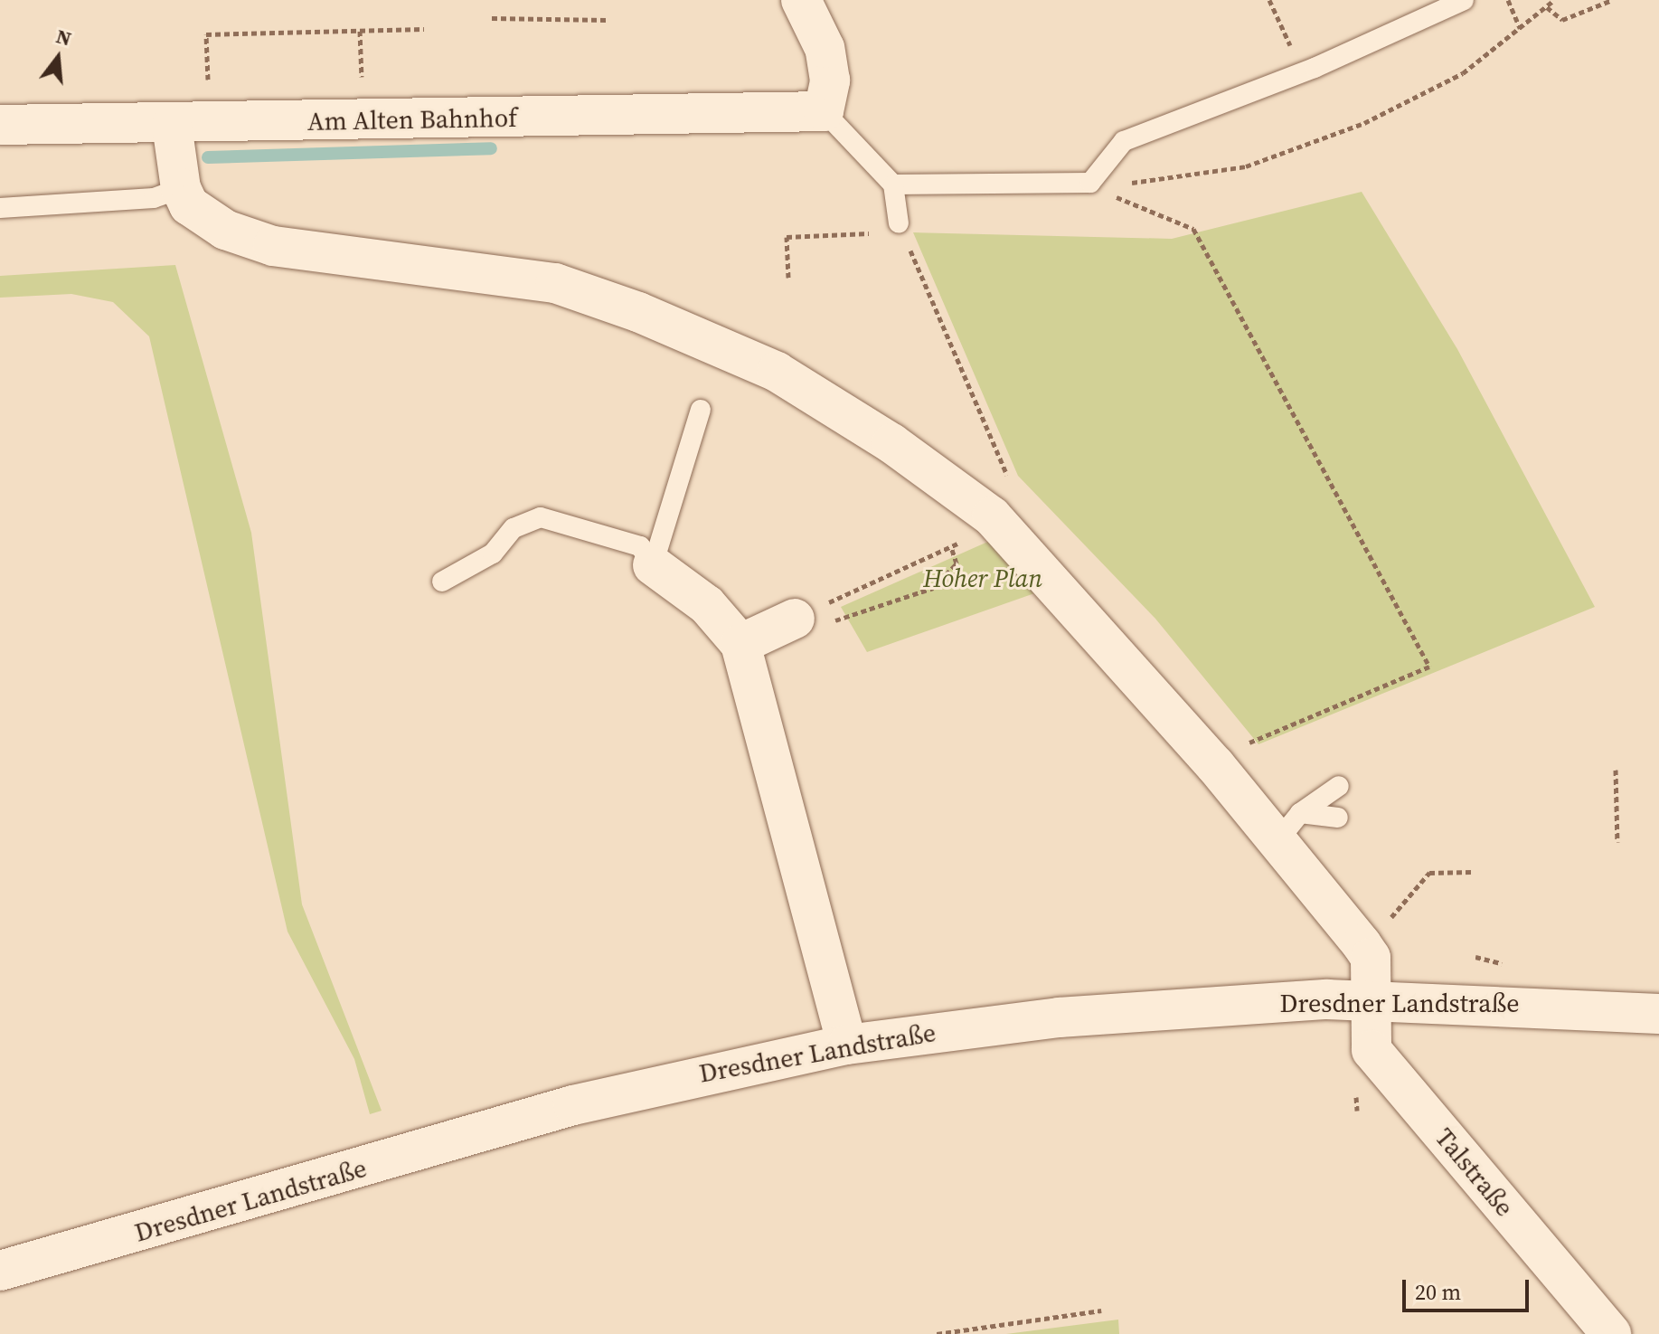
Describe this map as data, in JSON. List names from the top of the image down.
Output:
{
  "streets": {
    "street": ["Am Alten Bahnhof", "Dresdner Landstraße", "Talstraße"]
  },
  "crossings": [
    ["Dresdner Landstraße", "Talstraße"]
  ],
  "parks": ["Hoher Plan"],
  "scale_bar": "20 m",
  "north": "top"
}
